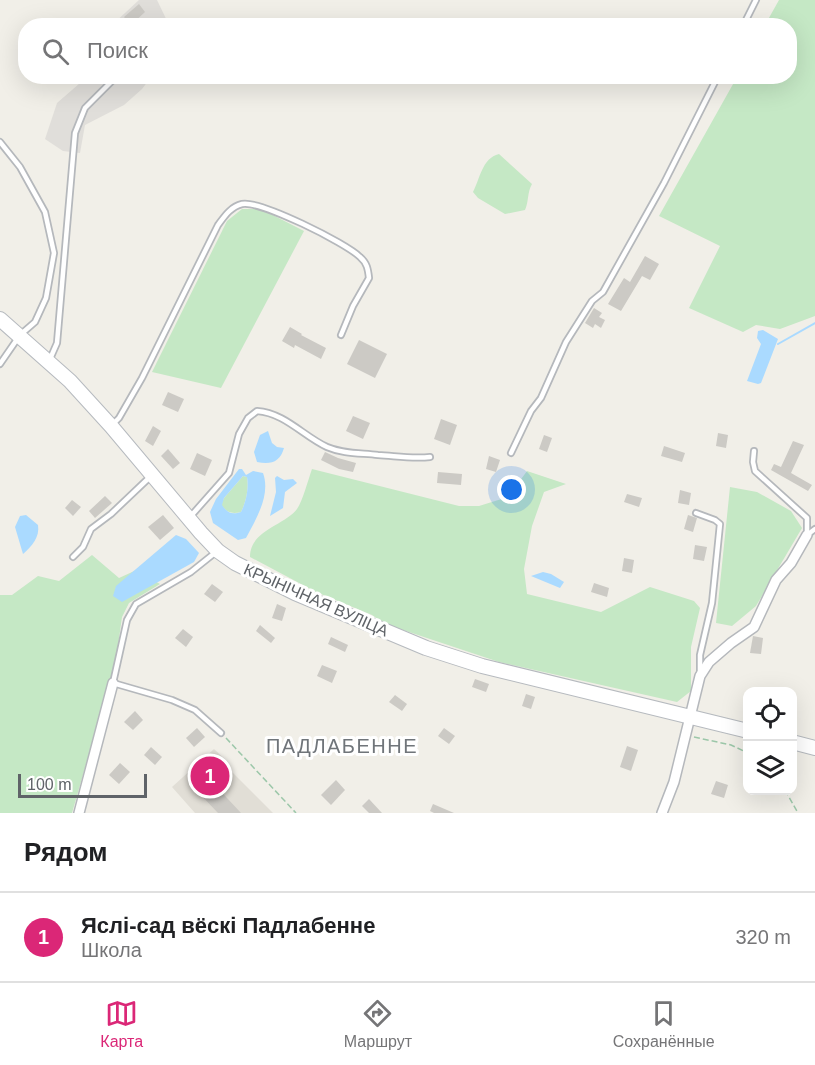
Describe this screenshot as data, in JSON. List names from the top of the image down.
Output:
{
  "streets": {
    "street": ["КРЫНІЧНАЯ ВУЛІЦА"]
  },
  "districts": ["ПАДЛАБЕННЕ"],
  "scale_bar": "100 m",
  "page": {
    "search": "Поиск",
    "pins": "1",
    "scale": "100 m",
    "heading": "Рядом",
    "list": [
      {
        "mark": "1",
        "name": "Яслі-сад вёскі Падлабенне",
        "note": "Школа",
        "value": "320 m"
      }
    ],
    "nav": ["Карта", "Маршрут", "Сохранённые"]
  }
}
